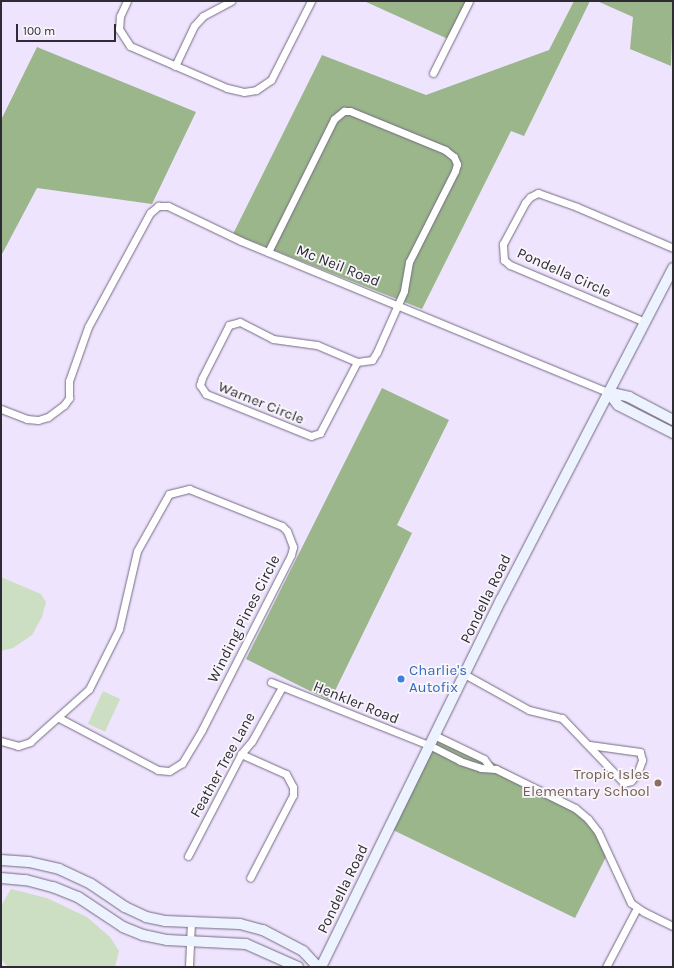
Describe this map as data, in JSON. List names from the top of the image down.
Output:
{
  "streets": {
    "street": [
      "Mc Neil Road",
      "Pondella Circle",
      "Warner Circle",
      "Pondella Road",
      "Winding Pines Circle",
      "Henkler Road",
      "Feather Tree Lane"
    ]
  },
  "crossings": [
    ["Mc Neil Road", "Pondella Road"],
    ["Pondella Circle", "Pondella Road"],
    ["Pondella Road", "Henkler Road"],
    ["Henkler Road", "Feather Tree Lane"]
  ],
  "places": ["Charlie's Autofix", "Tropic Isles Elementary School"],
  "scale_bar": "100 m"
}
